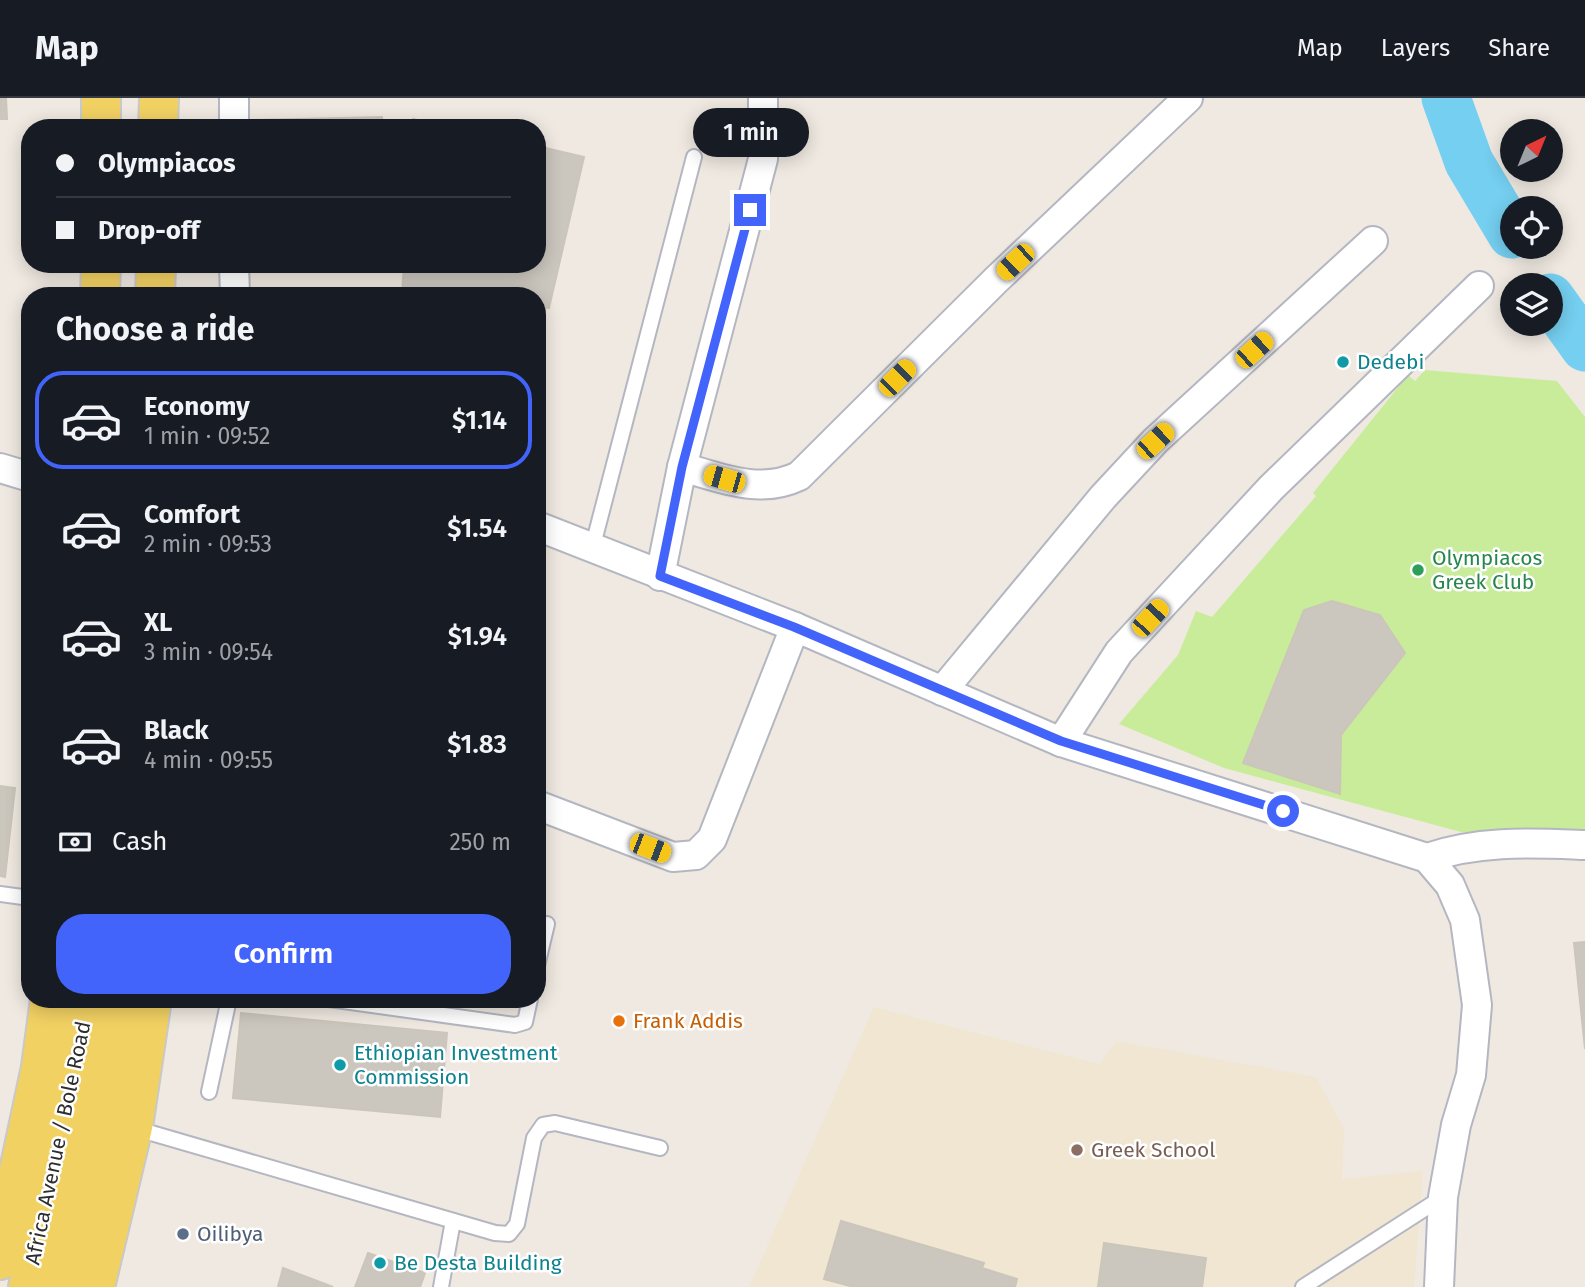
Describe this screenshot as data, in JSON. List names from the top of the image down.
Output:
{
  "streets": {
    "main road": ["Africa Avenue / Bole Road"]
  },
  "places": [
    "Dedebi",
    "Olympiacos Greek Club",
    "Frank Addis",
    "Ethiopian Investment Commission",
    "Greek School",
    "Oilibya",
    "Be Desta Building"
  ],
  "north": "top right",
  "page": {
    "header": "Map",
    "nav": ["Map", "Layers", "Share"],
    "bubble": "1 min",
    "banner": ["Olympiacos", "Drop-off"],
    "heading": "Choose a ride",
    "list": [
      {
        "name": "Economy",
        "note": "1 min · 09:52",
        "value": "$1.14"
      },
      {
        "name": "Comfort",
        "note": "2 min · 09:53",
        "value": "$1.54"
      },
      {
        "name": "XL",
        "note": "3 min · 09:54",
        "value": "$1.94"
      },
      {
        "name": "Black",
        "note": "4 min · 09:55",
        "value": "$1.83"
      }
    ],
    "pay": ["Cash", "250 m"],
    "buttons": "Confirm"
  }
}
